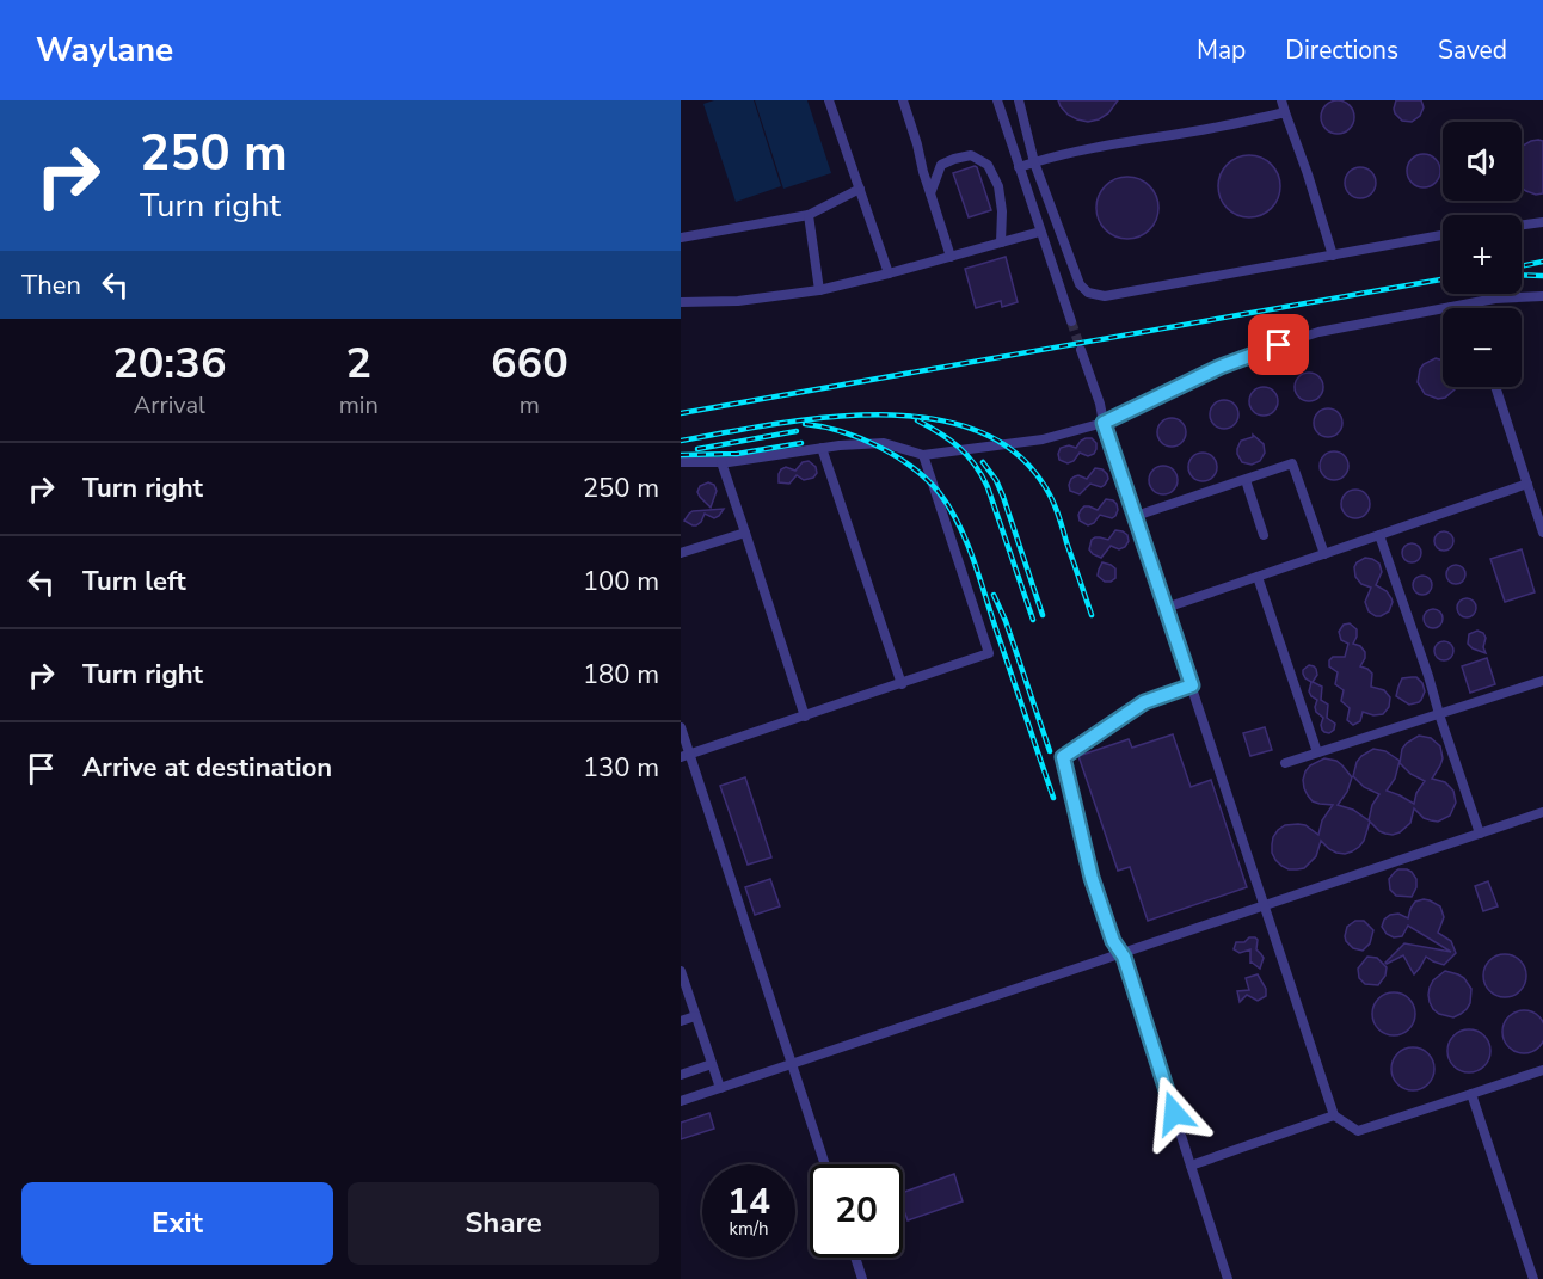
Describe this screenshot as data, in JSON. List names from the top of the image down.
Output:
{
  "page": {
    "header": "Waylane",
    "nav": ["Map", "Directions", "Saved"],
    "turn": ["250 m", "Turn right"],
    "map_buttons": ["+", "−"],
    "then": "Then",
    "eta": [
      "20:36",
      "Arrival",
      "2",
      "min",
      "660",
      "m"
    ],
    "list": [
      {
        "name": "Turn right",
        "value": "250 m"
      },
      {
        "name": "Turn left",
        "value": "100 m"
      },
      {
        "name": "Turn right",
        "value": "180 m"
      },
      {
        "name": "Arrive at destination",
        "value": "130 m"
      }
    ],
    "speed": "14 km/h",
    "limit": "20",
    "buttons": ["Exit", "Share"]
  }
}
